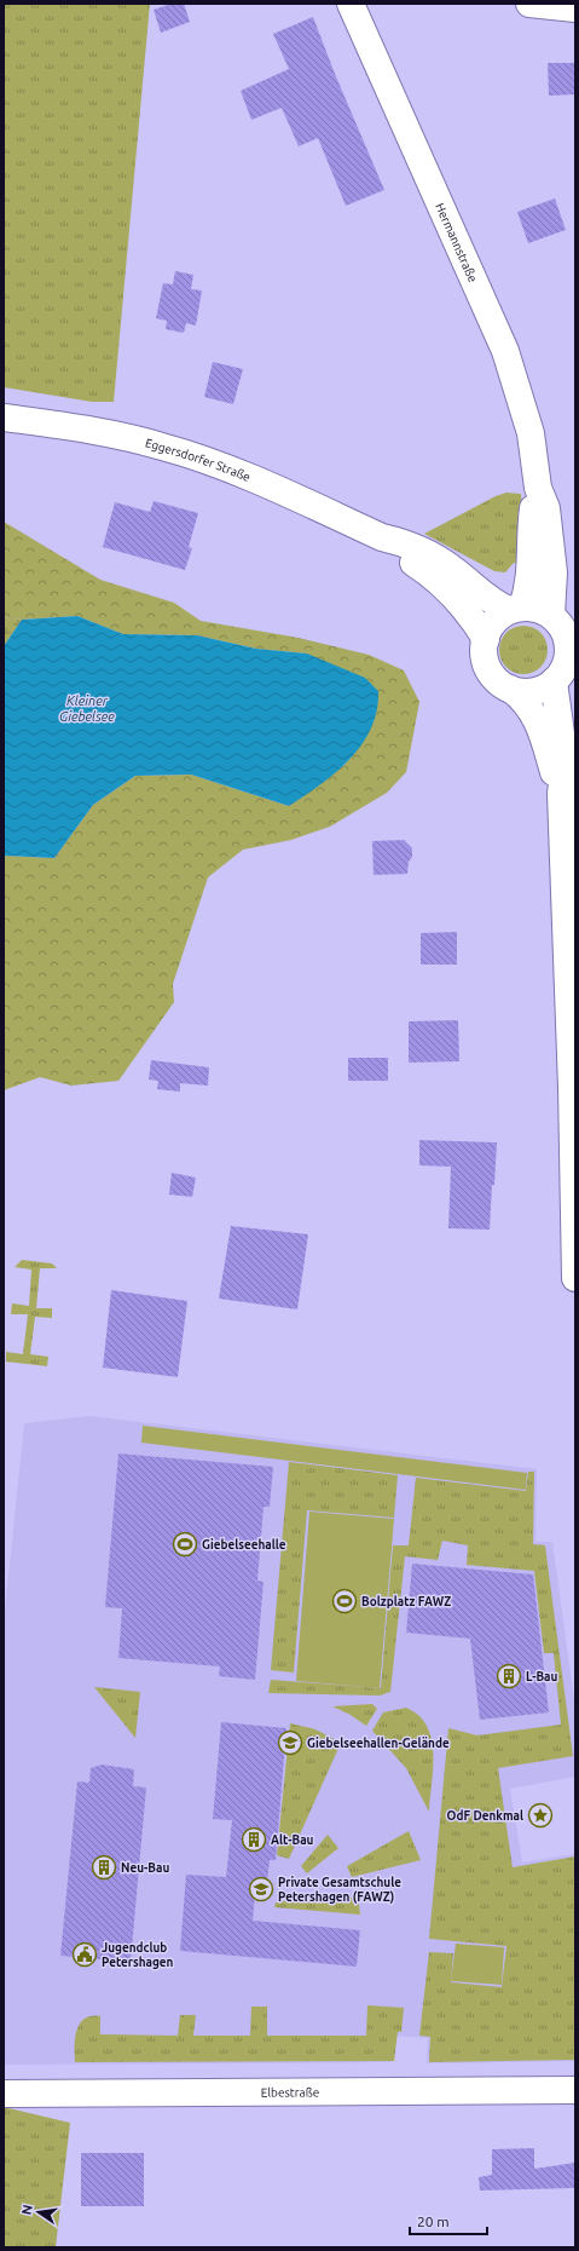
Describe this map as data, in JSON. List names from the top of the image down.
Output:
{
  "streets": {
    "street": ["Hermannstraße", "Eggersdorfer Straße", "Elbestraße"]
  },
  "crossings": [
    ["Hermannstraße", "Eggersdorfer Straße"]
  ],
  "water": ["Kleiner Giebelsee"],
  "places": {
    "sports": ["Giebelseehalle", "Bolzplatz FAWZ"],
    "building": ["L-Bau", "Alt-Bau", "Neu-Bau"],
    "school or university": ["Giebelseehallen-Gelände", "Private Gesamtschule Petershagen (FAWZ)"],
    "place": ["OdF Denkmal"],
    "public building": ["Jugendclub Petershagen"]
  },
  "scale_bar": "20 m",
  "north": "left"
}
